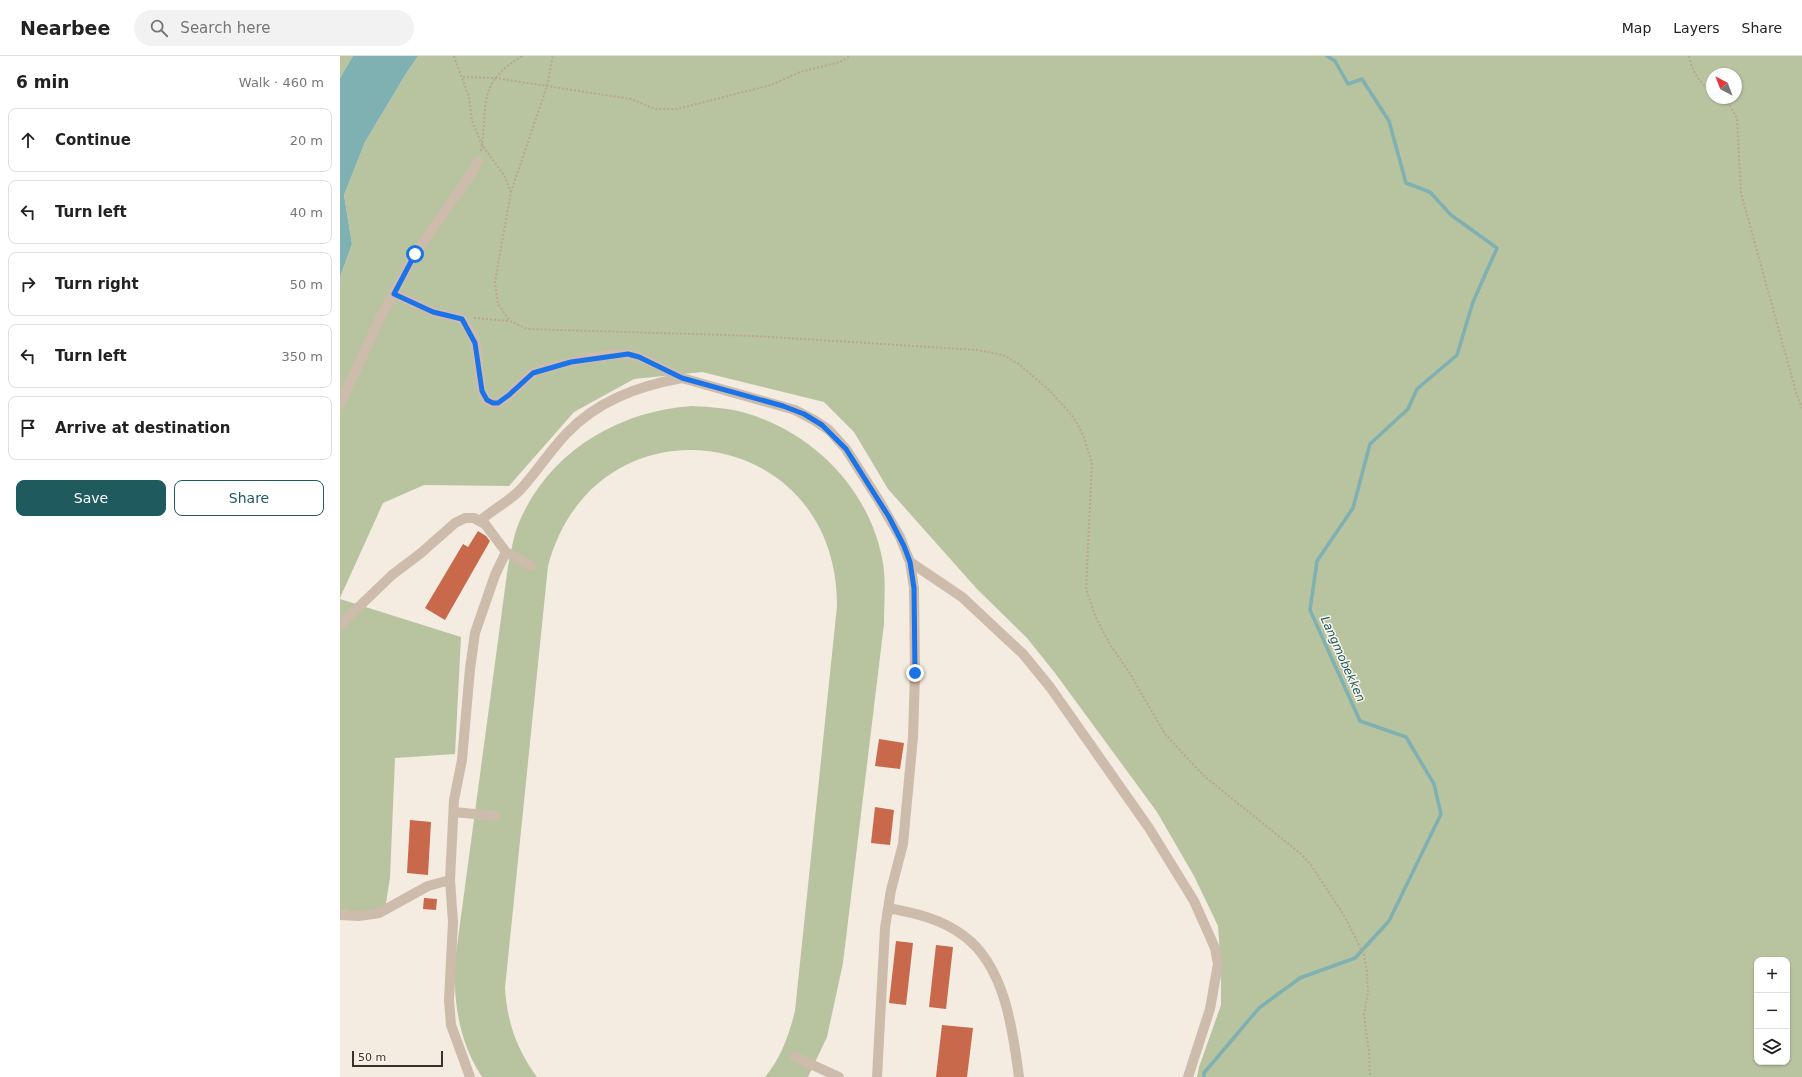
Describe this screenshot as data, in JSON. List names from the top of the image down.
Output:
{
  "water": ["Langmobekken"],
  "scale_bar": "50 m",
  "north": "top left",
  "page": {
    "header": "Nearbee",
    "search": "Search here",
    "nav": ["Map", "Layers", "Share"],
    "heading": ["6 min", "Walk · 460 m"],
    "list": [
      ["Continue", "20 m"],
      ["Turn left", "40 m"],
      ["Turn right", "50 m"],
      ["Turn left", "350 m"],
      "Arrive at destination"
    ],
    "buttons": ["Save", "Share"],
    "map_buttons": ["+", "−"],
    "scale": "50 m"
  }
}
